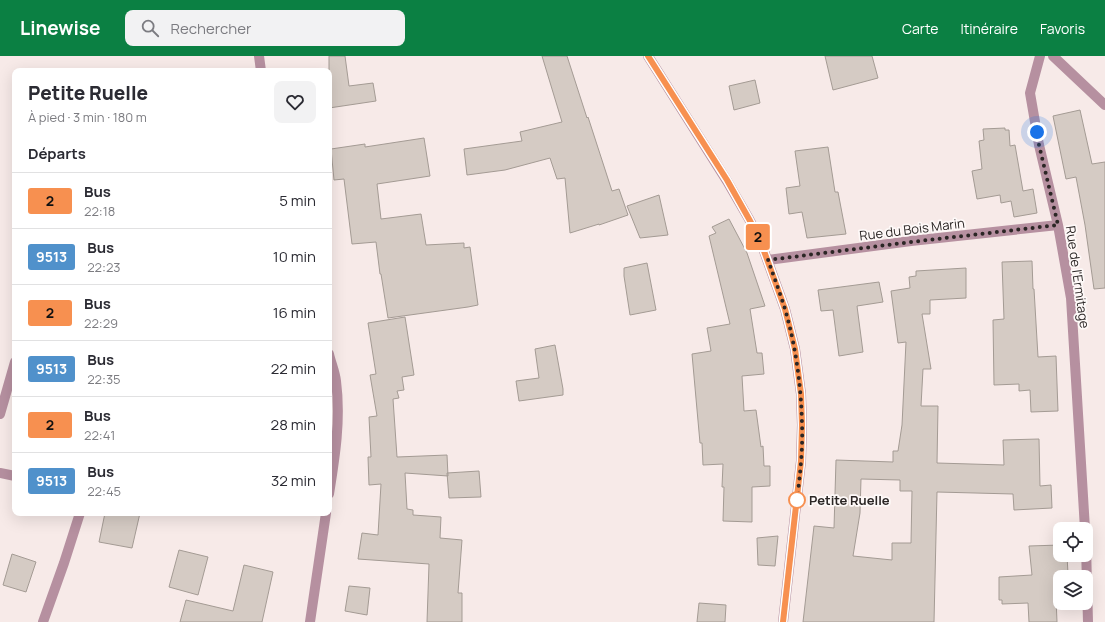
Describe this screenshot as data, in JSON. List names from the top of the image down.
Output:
{
  "streets": {
    "street": ["Rue du Bois Marin", "Rue de l'Ermitage"]
  },
  "crossings": [
    ["Rue du Bois Marin", "Rue de l'Ermitage"]
  ],
  "places": ["Petite Ruelle"],
  "lines": ["bus line 2"],
  "page": {
    "header": "Linewise",
    "search": "Rechercher",
    "nav": ["Carte", "Itinéraire", "Favoris"],
    "on_map": "2",
    "heading": [
      ["Petite Ruelle", "À pied · 3 min · 180 m"],
      "Départs"
    ],
    "list": [
      {
        "mark": "2",
        "name": "Bus",
        "note": "22:18",
        "value": "5 min"
      },
      {
        "mark": "9513",
        "name": "Bus",
        "note": "22:23",
        "value": "10 min"
      },
      {
        "mark": "2",
        "name": "Bus",
        "note": "22:29",
        "value": "16 min"
      },
      {
        "mark": "9513",
        "name": "Bus",
        "note": "22:35",
        "value": "22 min"
      },
      {
        "mark": "2",
        "name": "Bus",
        "note": "22:41",
        "value": "28 min"
      },
      {
        "mark": "9513",
        "name": "Bus",
        "note": "22:45",
        "value": "32 min"
      }
    ]
  }
}
